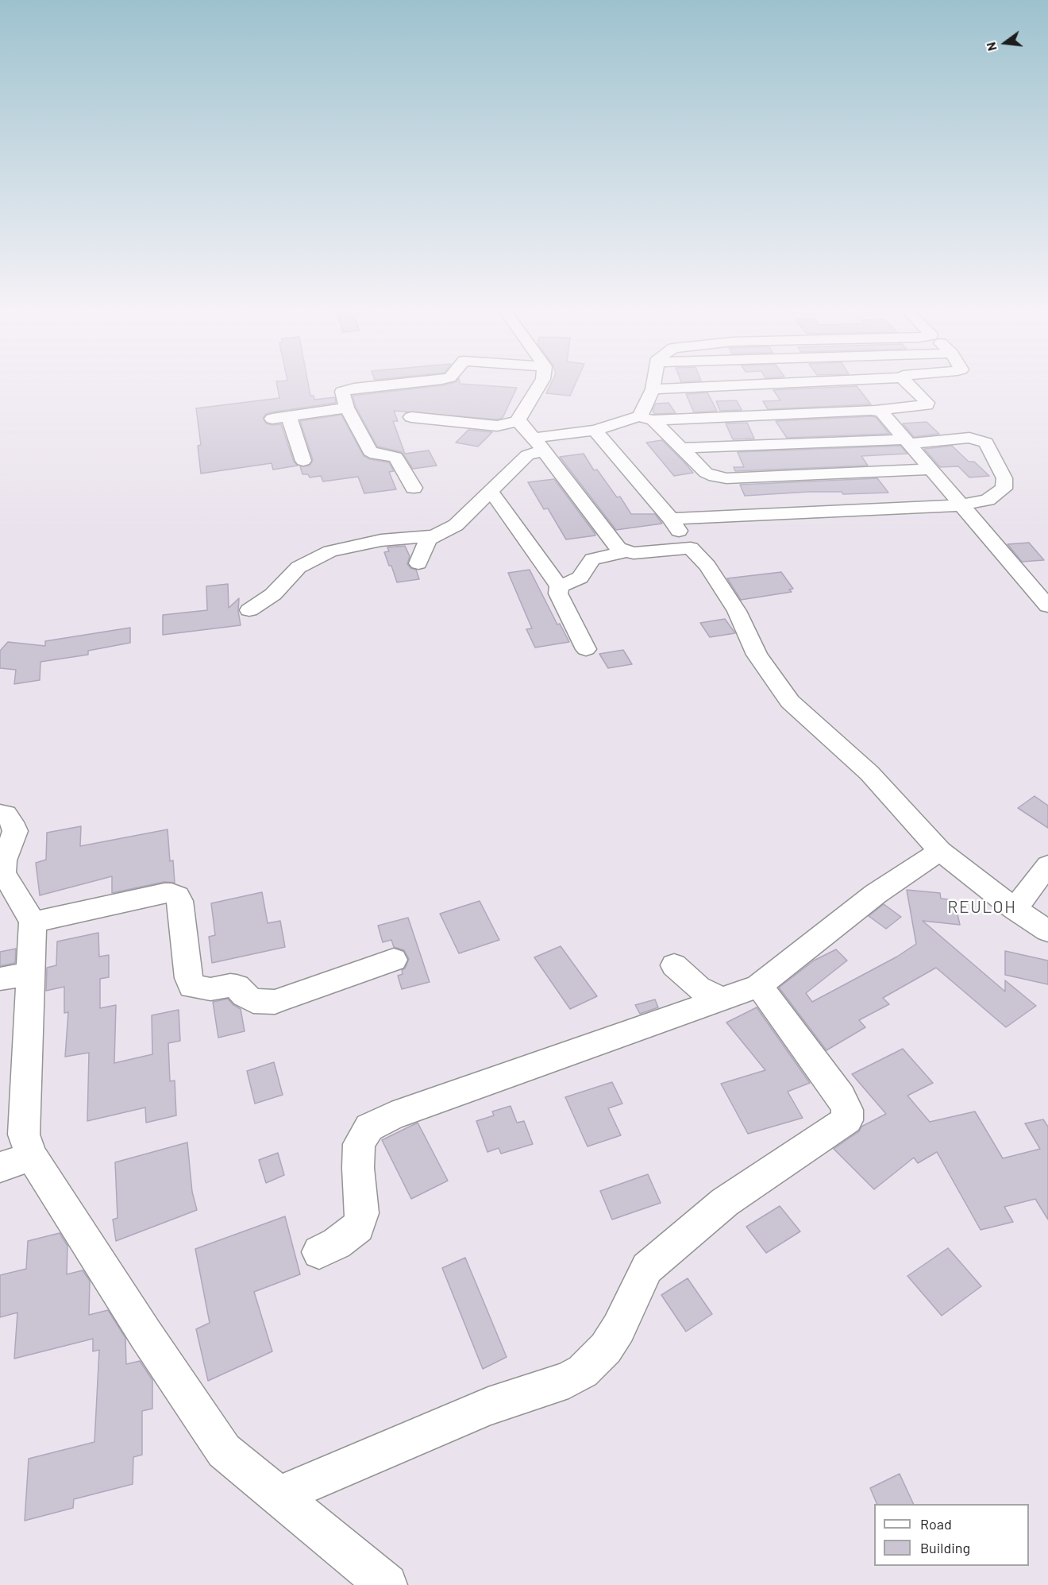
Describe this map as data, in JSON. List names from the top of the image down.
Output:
{
  "districts": ["REULOH"],
  "legend": ["Road", "Building"],
  "north": "left"
}
